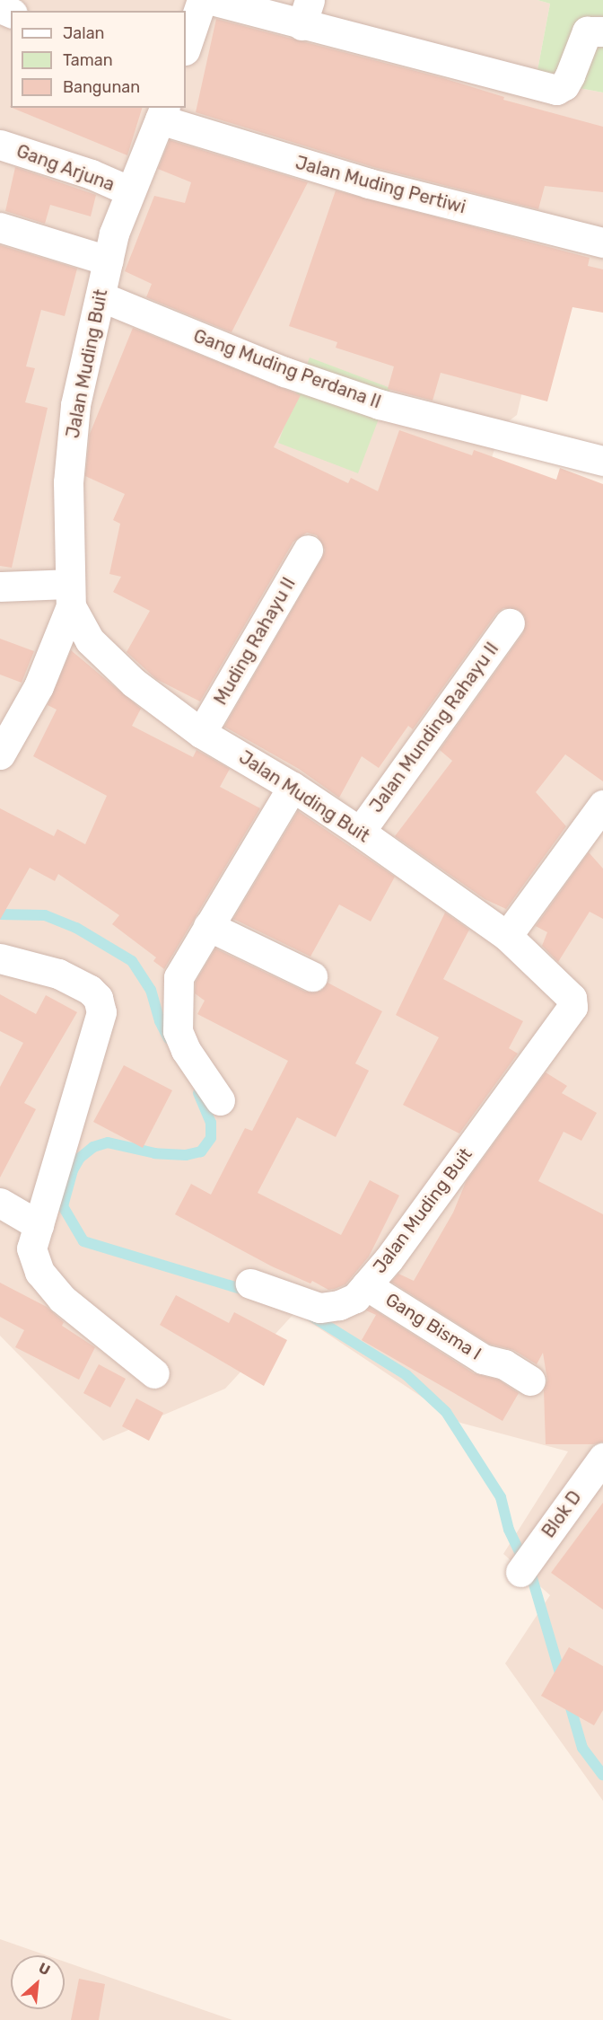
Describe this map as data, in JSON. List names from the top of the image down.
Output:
{
  "streets": {
    "street": [
      "Gang Arjuna",
      "Jalan Muding Pertiwi",
      "Jalan Muding Buit",
      "Gang Muding Perdana II",
      "Muding Rahayu II",
      "Jalan Munding Rahayu II",
      "Gang Bisma I",
      "Blok D"
    ]
  },
  "crossings": [
    ["Gang Arjuna", "Jalan Muding Buit"],
    ["Jalan Muding Pertiwi", "Jalan Muding Buit"],
    ["Jalan Muding Buit", "Gang Muding Perdana II"],
    ["Jalan Muding Buit", "Muding Rahayu II"],
    ["Jalan Muding Buit", "Jalan Munding Rahayu II"],
    ["Jalan Muding Buit", "Gang Bisma I"]
  ],
  "legend": ["Jalan", "Taman", "Bangunan"],
  "north": "top right"
}
